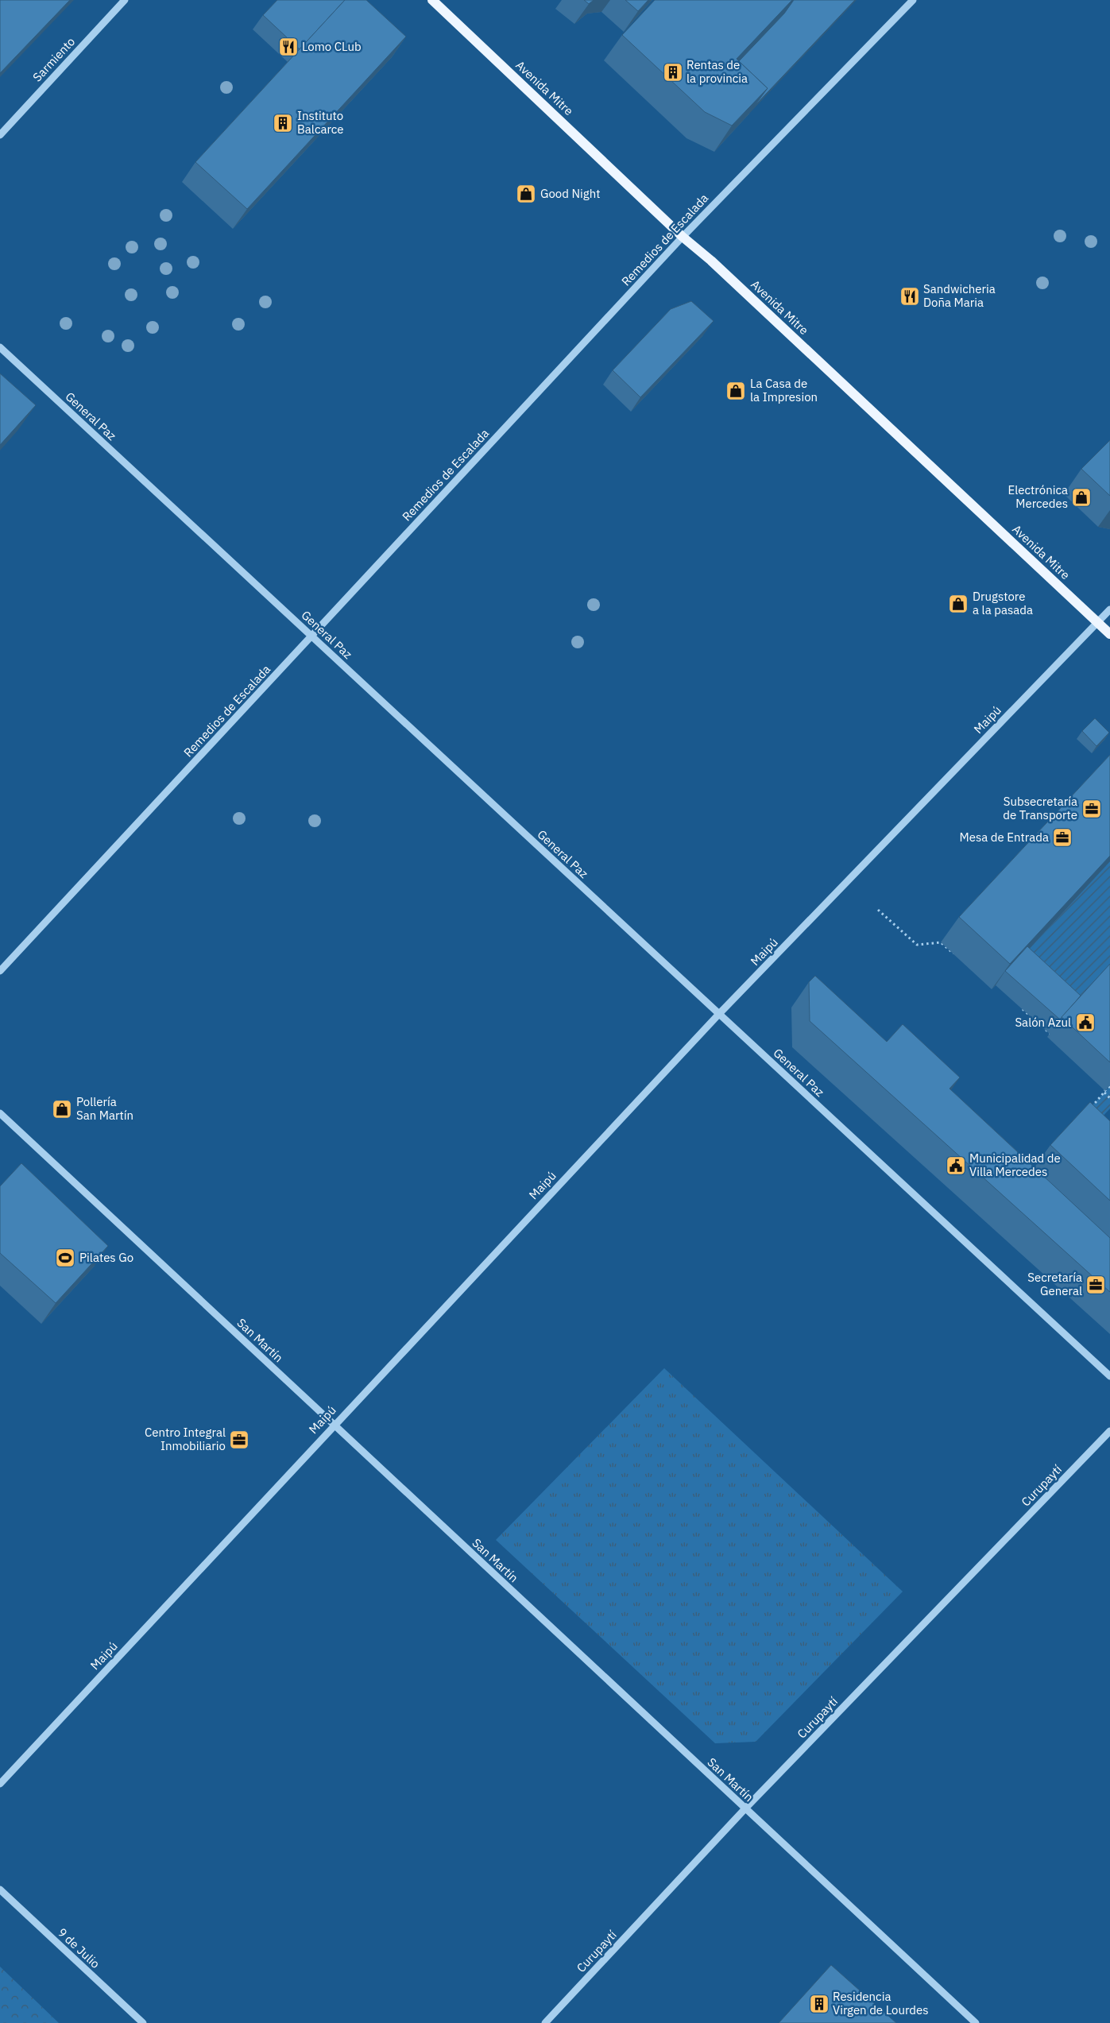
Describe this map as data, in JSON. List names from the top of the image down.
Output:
{
  "streets": {
    "main road": ["Avenida Mitre"],
    "street": [
      "Sarmiento",
      "Remedios de Escalada",
      "General Paz",
      "Maipú",
      "San Martín",
      "Curupaytí",
      "9 de Julio"
    ]
  },
  "crossings": [
    ["Avenida Mitre", "Remedios de Escalada"],
    ["Avenida Mitre", "Maipú"],
    ["Remedios de Escalada", "General Paz"],
    ["General Paz", "Maipú"],
    ["Maipú", "San Martín"],
    ["San Martín", "Curupaytí"]
  ],
  "places": {
    "restaurant": ["Lomo CLub", "Sandwicheria Doña Maria"],
    "building": ["Rentas de la provincia", "Instituto Balcarce", "Residencia Virgen de Lourdes"],
    "shop": [
      "Good Night",
      "La Casa de la Impresion",
      "Electrónica Mercedes",
      "Drugstore a la pasada",
      "Pollería San Martín"
    ],
    "office": [
      "Subsecretaría de Transporte",
      "Mesa de Entrada",
      "Secretaría General",
      "Centro Integral Inmobiliario"
    ],
    "public building": ["Salón Azul", "Municipalidad de Villa Mercedes"],
    "sports": ["Pilates Go"]
  }
}
